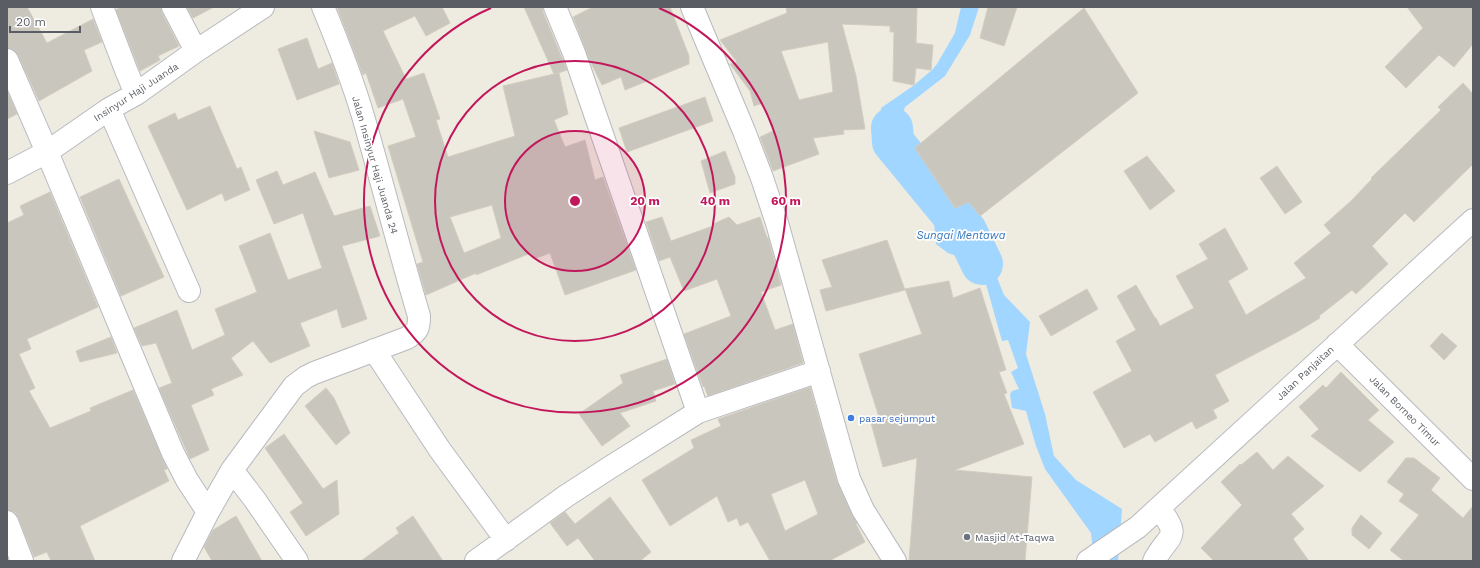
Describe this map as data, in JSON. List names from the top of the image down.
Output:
{
  "streets": {
    "street": [
      "Insinyur Haji Juanda",
      "Jalan Insinyur Haji Juanda 24",
      "Jalan Panjaitan",
      "Jalan Borneo Timur"
    ]
  },
  "crossings": [
    ["Jalan Panjaitan", "Jalan Borneo Timur"]
  ],
  "water": ["Sungai Mentawa"],
  "places": ["pasar sejumput", "Masjid At-Taqwa"],
  "scale_bar": "20 m",
  "rings": ["20 m", "40 m", "60 m"]
}
